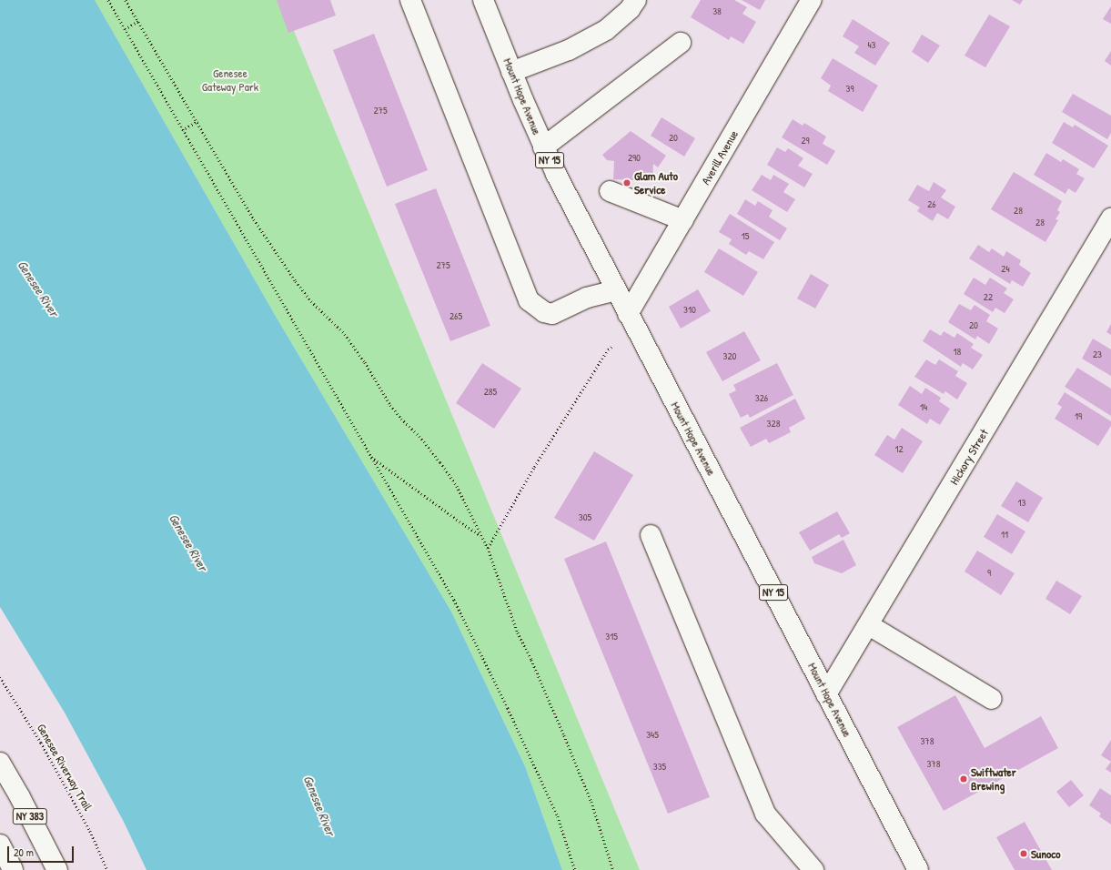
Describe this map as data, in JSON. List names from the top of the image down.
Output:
{
  "streets": {
    "main road": [
      "Mount Hope Avenue",
      "Averill Avenue",
      "NY 15",
      "Hickory Street",
      "NY 383"
    ],
    "path": ["Genesee Riverway Trail"]
  },
  "crossings": [
    ["Mount Hope Avenue", "Averill Avenue"],
    ["Mount Hope Avenue", "Hickory Street"]
  ],
  "water": ["Genesee River"],
  "parks": ["Genesee Gateway Park"],
  "places": ["Glam Auto Service", "Swiftwater Brewing", "Sunoco"],
  "house_numbers": [
    "38",
    "43",
    "39",
    "275",
    "20",
    "29",
    "290",
    "26",
    "28",
    "28",
    "15",
    "275",
    "24",
    "22",
    "310",
    "265",
    "20",
    "18",
    "23",
    "320",
    "285",
    "326",
    "14",
    "19",
    "328",
    "12",
    "13",
    "305",
    "11",
    "9",
    "315",
    "345",
    "378",
    "378",
    "335"
  ],
  "scale_bar": "20 m"
}
